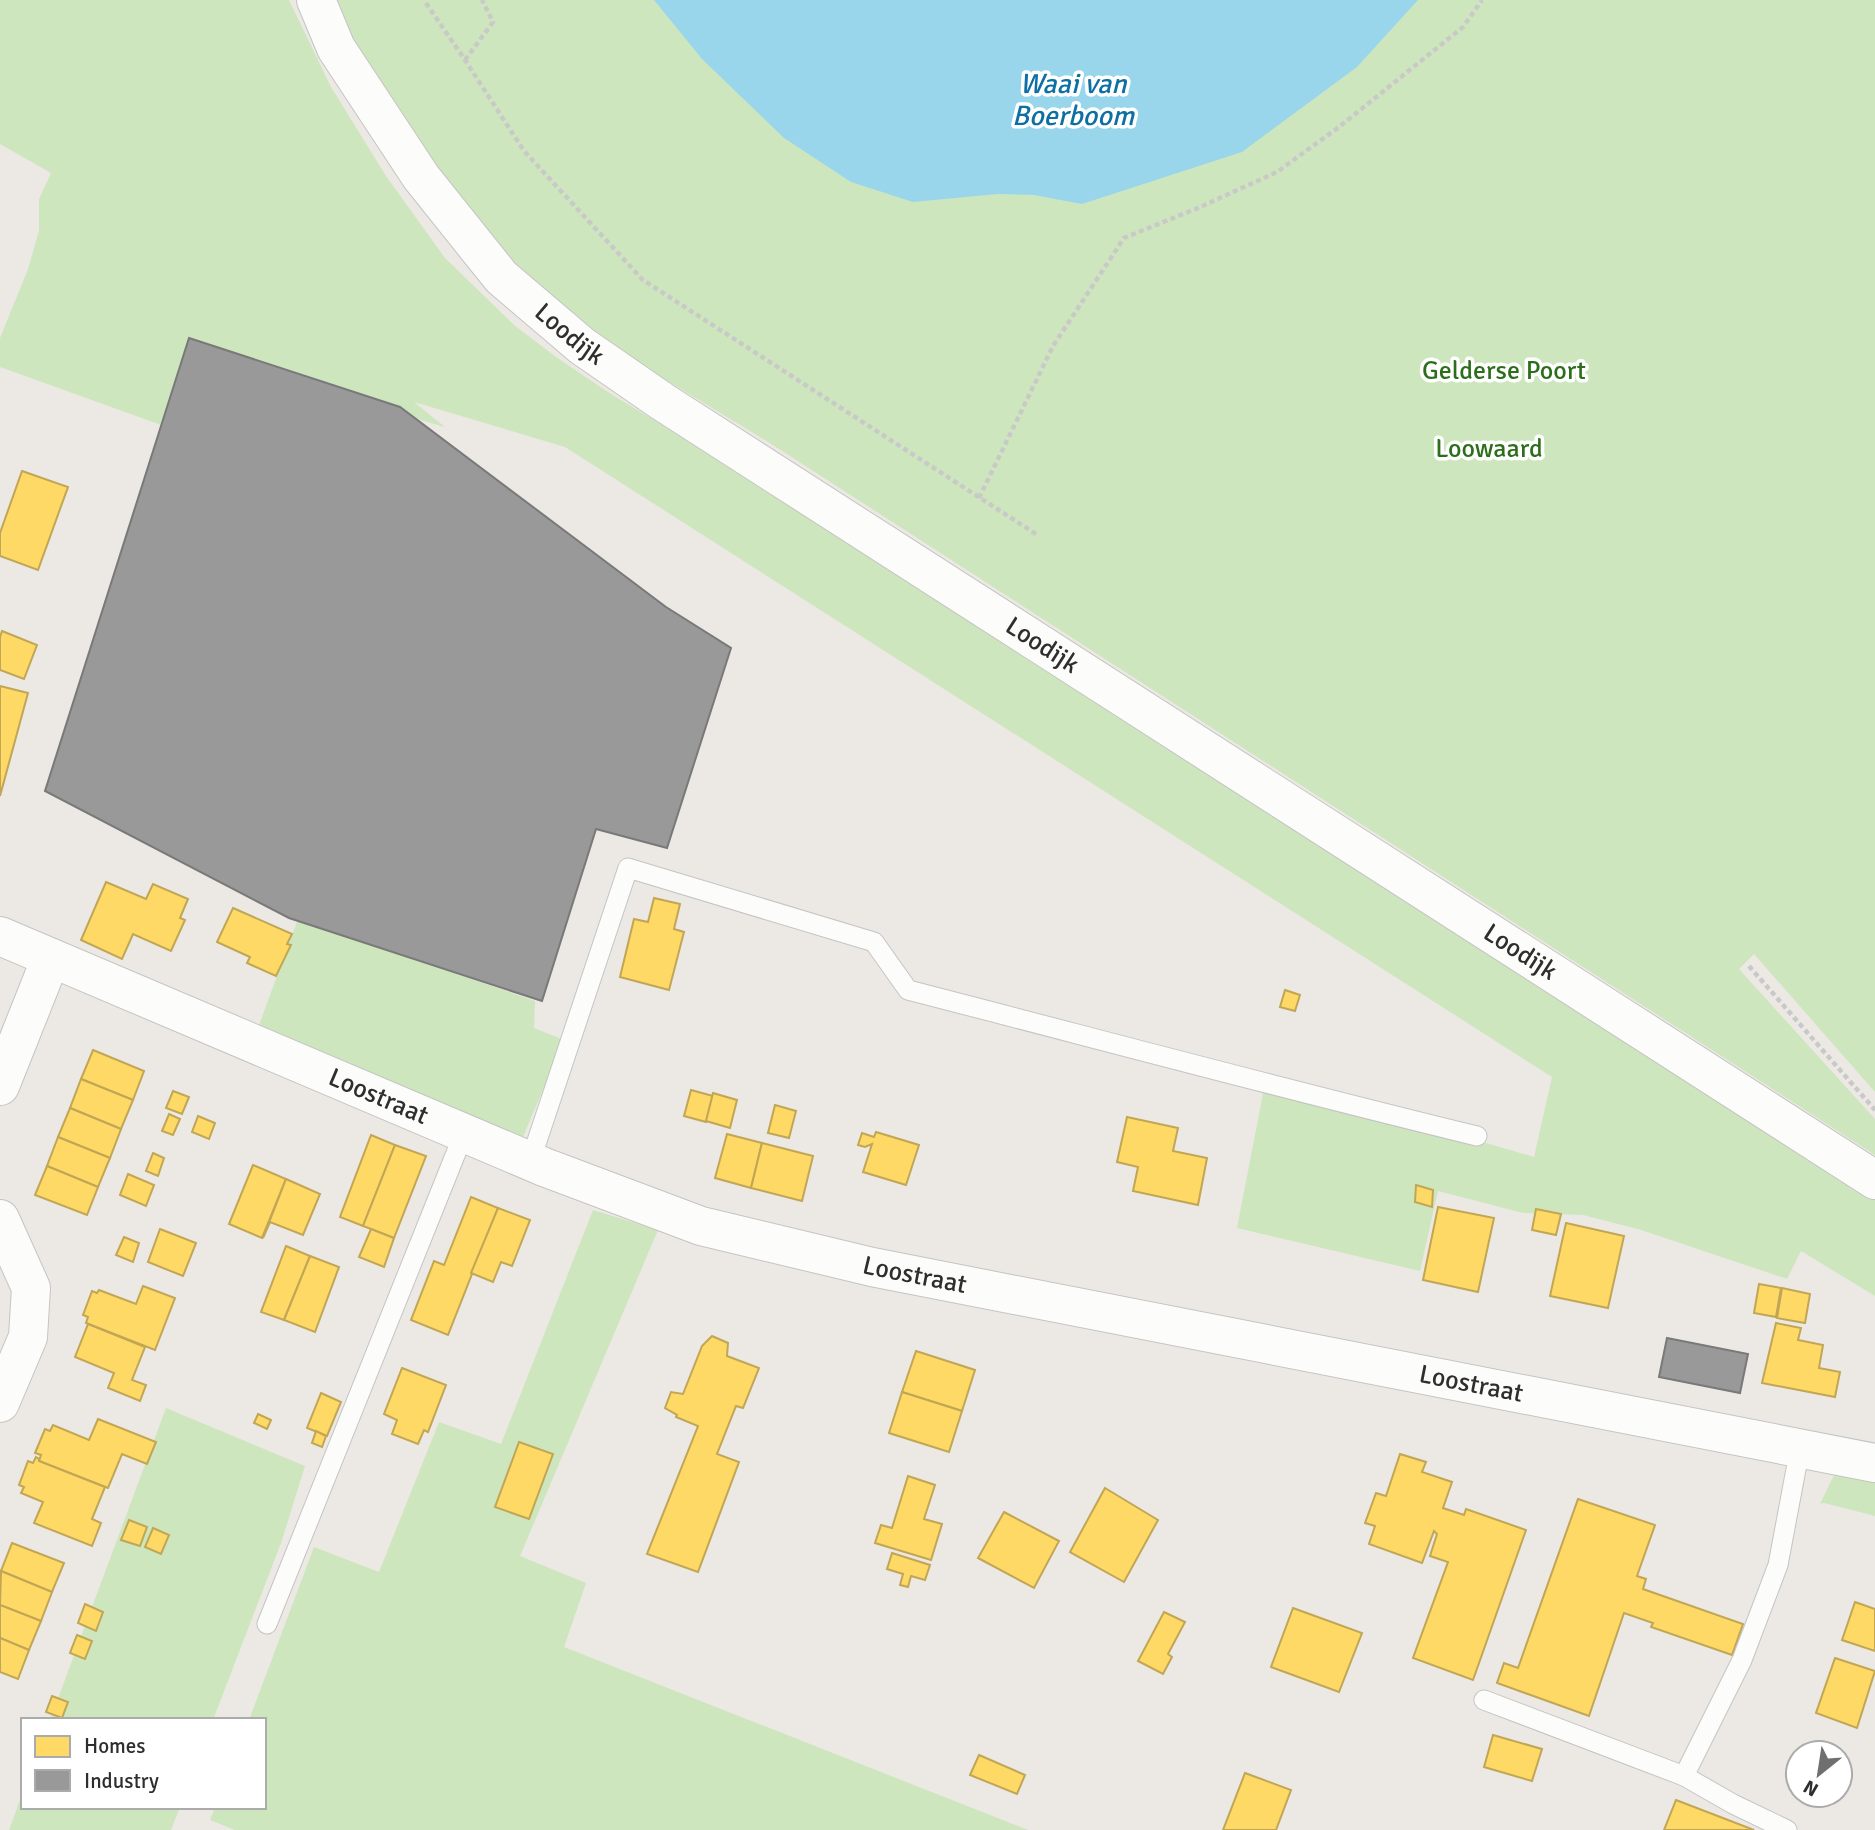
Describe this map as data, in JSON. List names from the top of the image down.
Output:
{
  "streets": {
    "street": ["Loodijk", "Loostraat"]
  },
  "water": ["Waai van Boerboom"],
  "parks": ["Gelderse Poort", "Loowaard"],
  "legend": ["Homes", "Industry"],
  "north": "bottom left"
}
